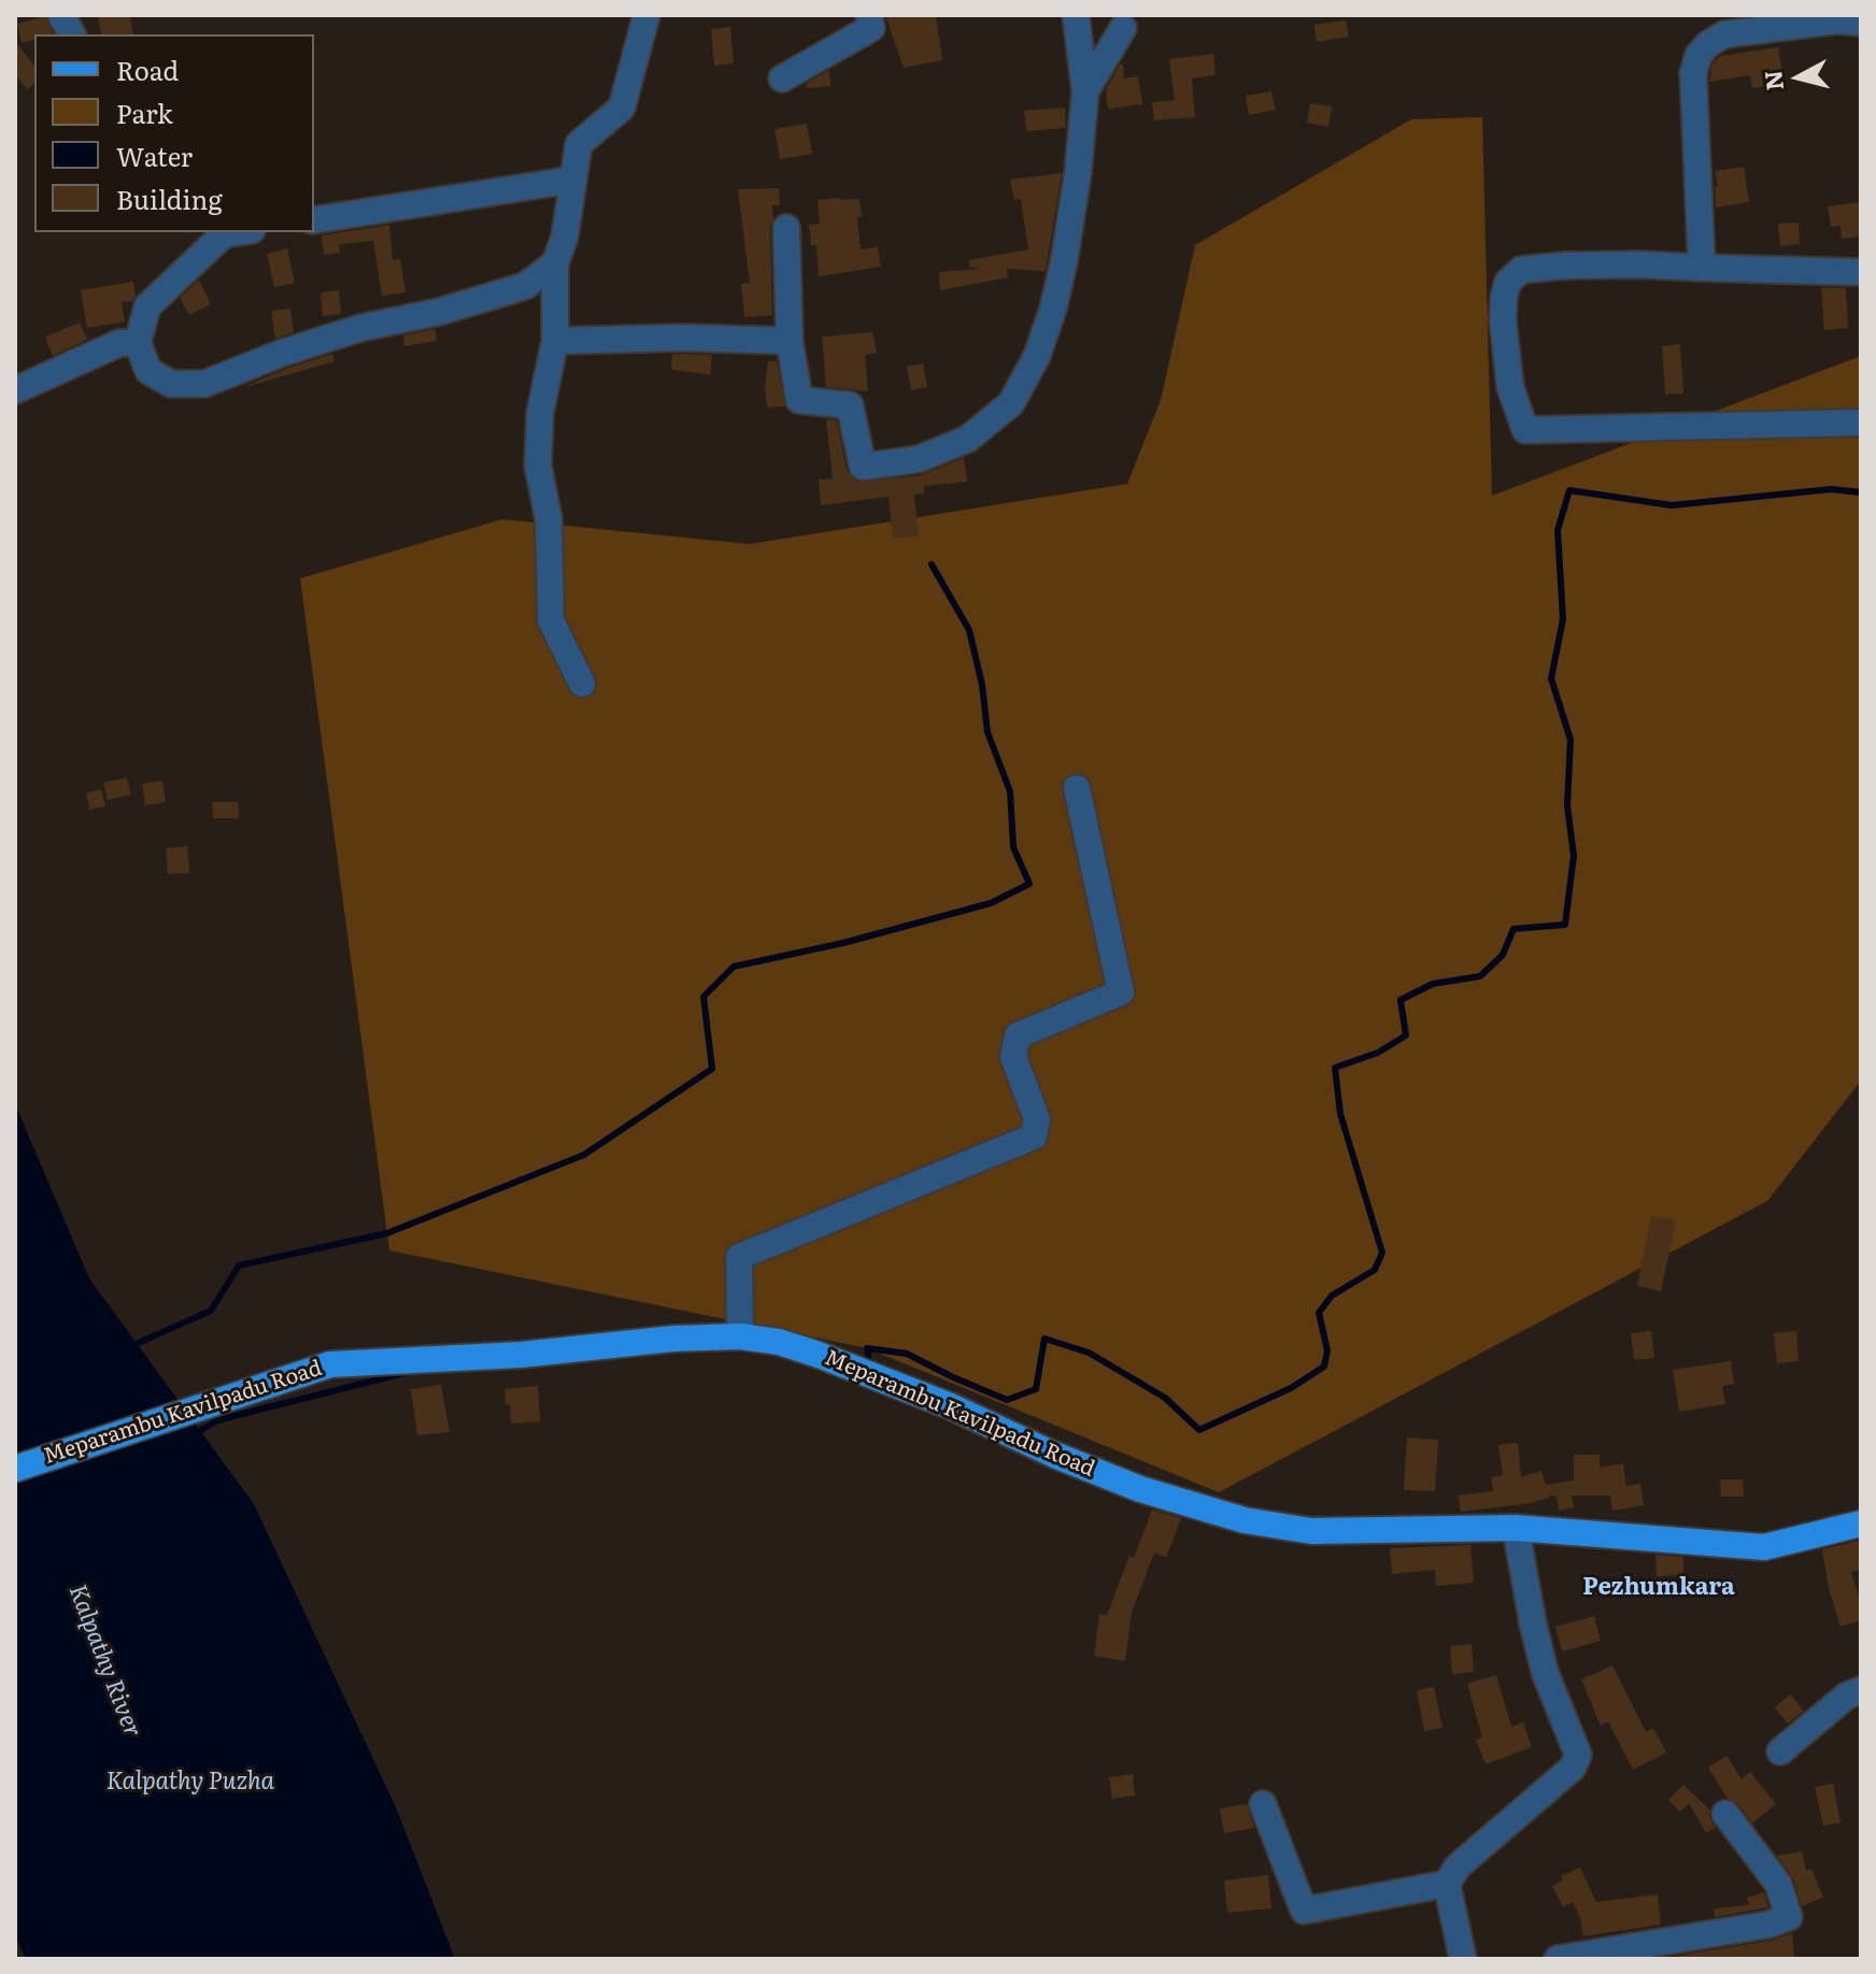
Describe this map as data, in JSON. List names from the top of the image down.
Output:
{
  "streets": {
    "main road": ["Meparambu Kavilpadu Road"]
  },
  "districts": ["Pezhumkara"],
  "water": ["Kalpathy River", "Kalpathy Puzha"],
  "legend": [
    "Road",
    "Park",
    "Water",
    "Building"
  ],
  "north": "left"
}
